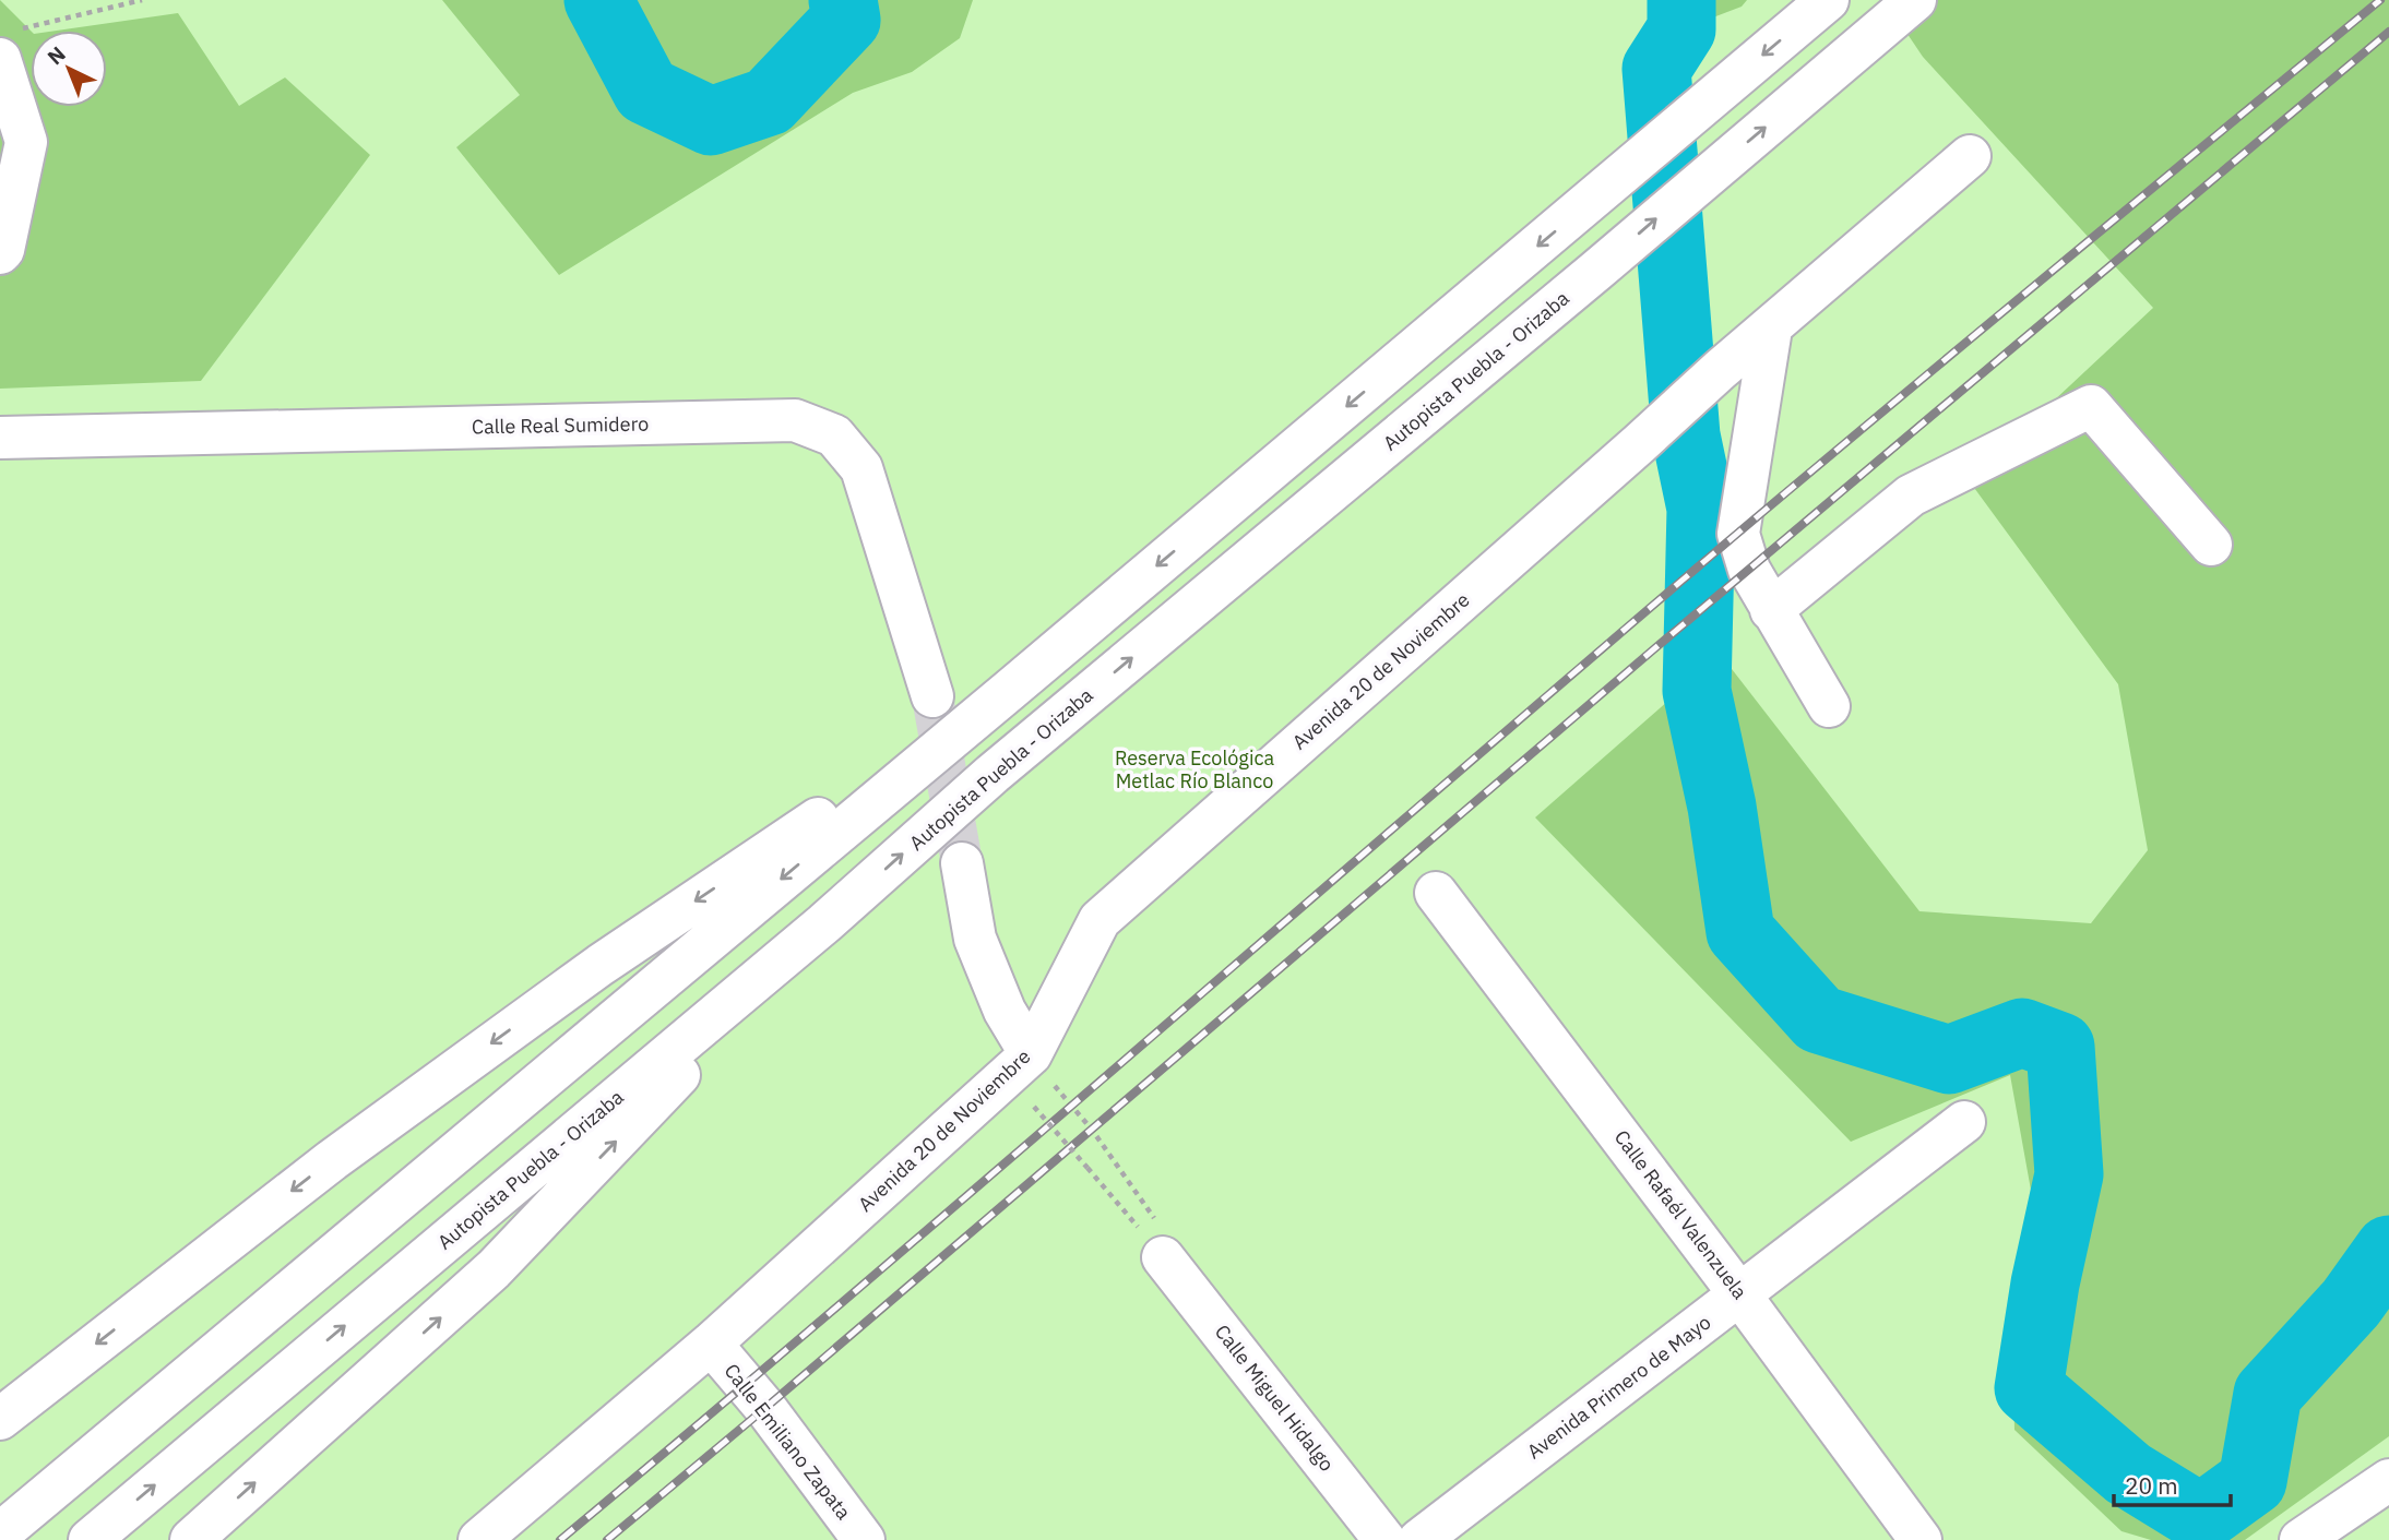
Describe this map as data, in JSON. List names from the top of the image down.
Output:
{
  "streets": {
    "main road": [
      "Autopista Puebla - Orizaba",
      "Calle Real Sumidero",
      "Avenida 20 de Noviembre",
      "Calle Rafaél Valenzuela",
      "Avenida Primero de Mayo",
      "Calle Miguel Hidalgo",
      "Calle Emiliano Zapata"
    ]
  },
  "crossings": [
    ["Avenida 20 de Noviembre", "Calle Emiliano Zapata"],
    ["Calle Rafaél Valenzuela", "Avenida Primero de Mayo"]
  ],
  "parks": ["Reserva Ecológica Metlac Río Blanco"],
  "scale_bar": "20 m",
  "north": "top left"
}
